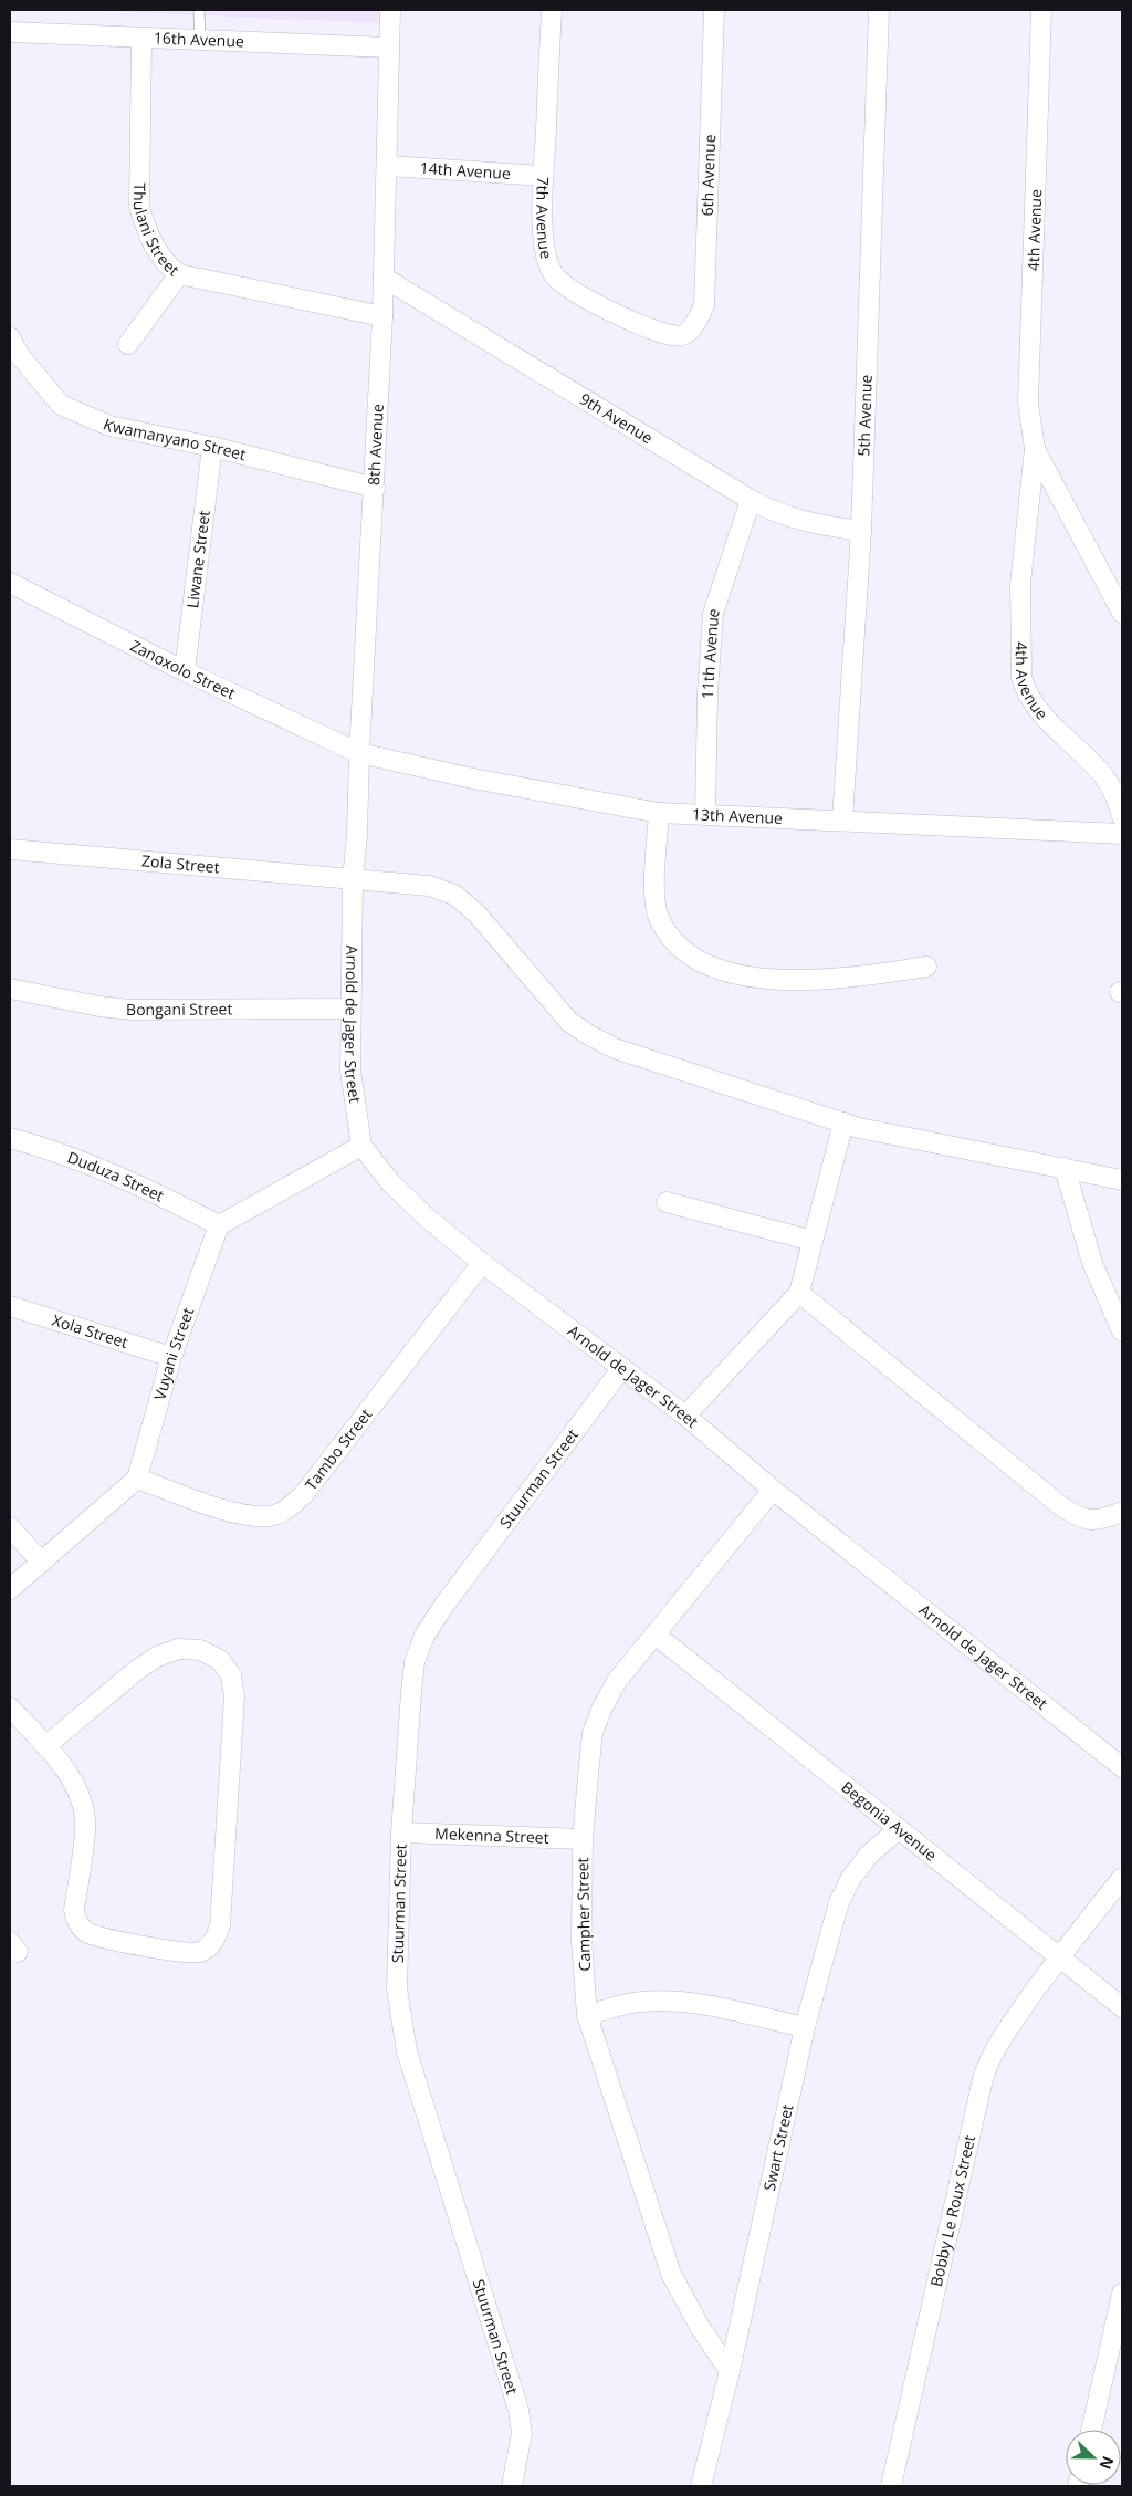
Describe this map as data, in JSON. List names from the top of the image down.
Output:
{
  "streets": {
    "street": [
      "16th Avenue",
      "14th Avenue",
      "6th Avenue",
      "7th Avenue",
      "Thulani Street",
      "4th Avenue",
      "5th Avenue",
      "9th Avenue",
      "Kwamanyano Street",
      "8th Avenue",
      "Liwane Street",
      "11th Avenue",
      "Zanoxolo Street",
      "13th Avenue",
      "Zola Street",
      "Bongani Street",
      "Arnold de Jager Street",
      "Duduza Street",
      "Xola Street",
      "Vuyani Street",
      "Tambo Street",
      "Stuurman Street",
      "Begonia Avenue",
      "Mekenna Street",
      "Campher Street",
      "Swart Street",
      "Bobby Le Roux Street"
    ]
  },
  "crossings": [
    ["16th Avenue", "Thulani Street"],
    ["16th Avenue", "8th Avenue"],
    ["14th Avenue", "7th Avenue"],
    ["14th Avenue", "8th Avenue"],
    ["6th Avenue", "7th Avenue"],
    ["Thulani Street", "8th Avenue"],
    ["5th Avenue", "9th Avenue"],
    ["5th Avenue", "13th Avenue"],
    ["9th Avenue", "8th Avenue"],
    ["9th Avenue", "11th Avenue"],
    ["Kwamanyano Street", "8th Avenue"],
    ["Kwamanyano Street", "Liwane Street"],
    ["8th Avenue", "Zanoxolo Street"],
    ["8th Avenue", "13th Avenue"],
    ["8th Avenue", "Zola Street"],
    ["8th Avenue", "Arnold de Jager Street"],
    ["Liwane Street", "Zanoxolo Street"],
    ["11th Avenue", "13th Avenue"],
    ["Zanoxolo Street", "13th Avenue"],
    ["Zola Street", "Arnold de Jager Street"],
    ["Bongani Street", "Arnold de Jager Street"],
    ["Arnold de Jager Street", "Tambo Street"],
    ["Arnold de Jager Street", "Stuurman Street"],
    ["Arnold de Jager Street", "Campher Street"],
    ["Duduza Street", "Vuyani Street"],
    ["Xola Street", "Vuyani Street"],
    ["Vuyani Street", "Tambo Street"],
    ["Stuurman Street", "Mekenna Street"],
    ["Begonia Avenue", "Campher Street"],
    ["Begonia Avenue", "Swart Street"],
    ["Begonia Avenue", "Bobby Le Roux Street"],
    ["Mekenna Street", "Campher Street"],
    ["Campher Street", "Swart Street"]
  ],
  "north": "right"
}
